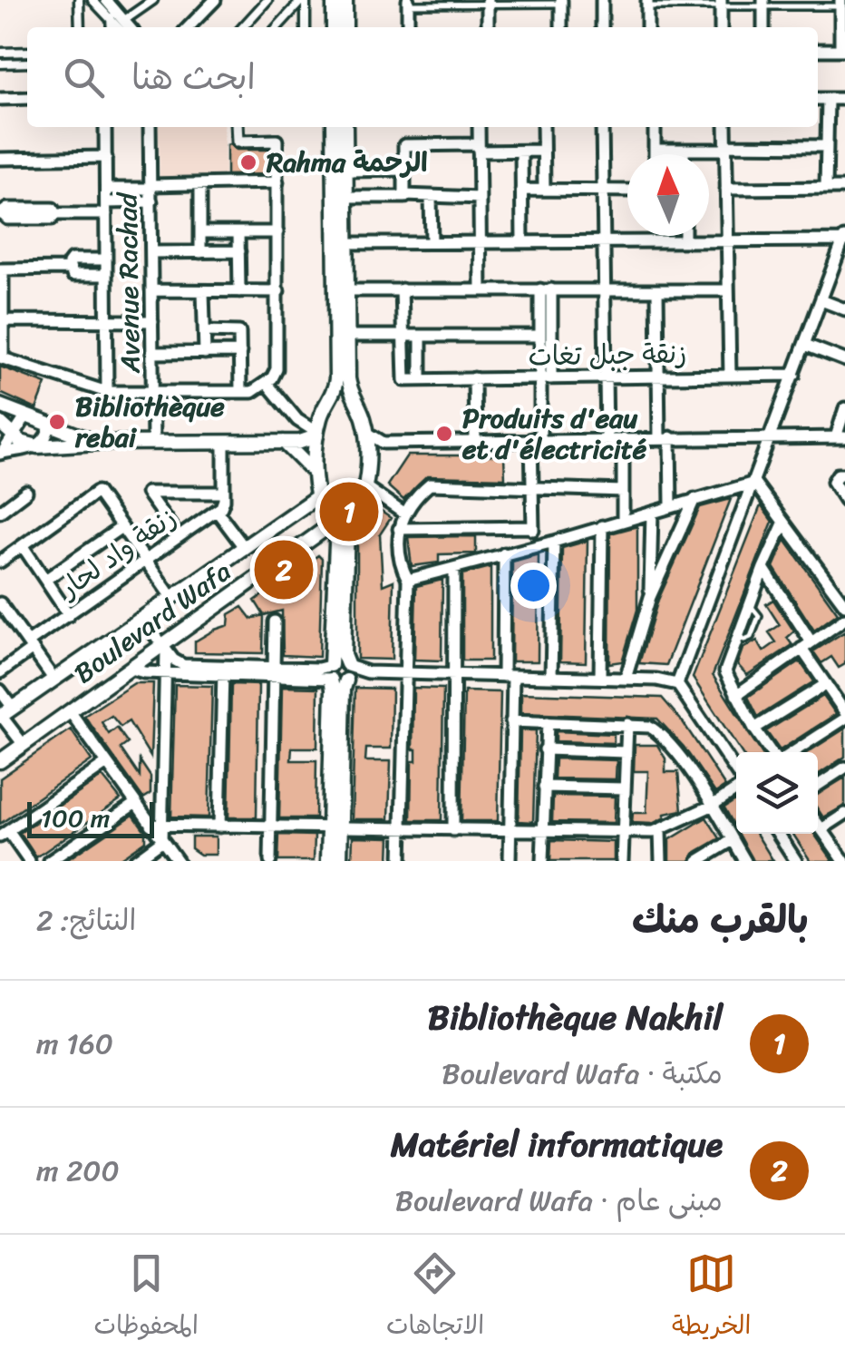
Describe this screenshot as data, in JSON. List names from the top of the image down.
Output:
{
  "streets": {
    "street": [
      "Avenue Rachad",
      "زنقة جبل تغات",
      "زنقة واد لحار",
      "Boulevard Wafa"
    ]
  },
  "places": ["Rahma الرحمة", "Bibliothèque rebai", "Produits d'eau et d'électricité"],
  "scale_bar": "100 m",
  "north": "top",
  "page": {
    "search": "ابحث هنا",
    "pins": ["1", "2"],
    "scale": "100 m",
    "heading": ["بالقرب منك", "النتائج: 2"],
    "list": [
      {
        "mark": "1",
        "name": "Bibliothèque Nakhil",
        "note": "مكتبة · Boulevard Wafa",
        "value": "160 m"
      },
      {
        "mark": "2",
        "name": "Matériel informatique",
        "note": "مبنى عام · Boulevard Wafa",
        "value": "200 m"
      }
    ],
    "nav": ["الخريطة", "الاتجاهات", "المحفوظات"]
  }
}
